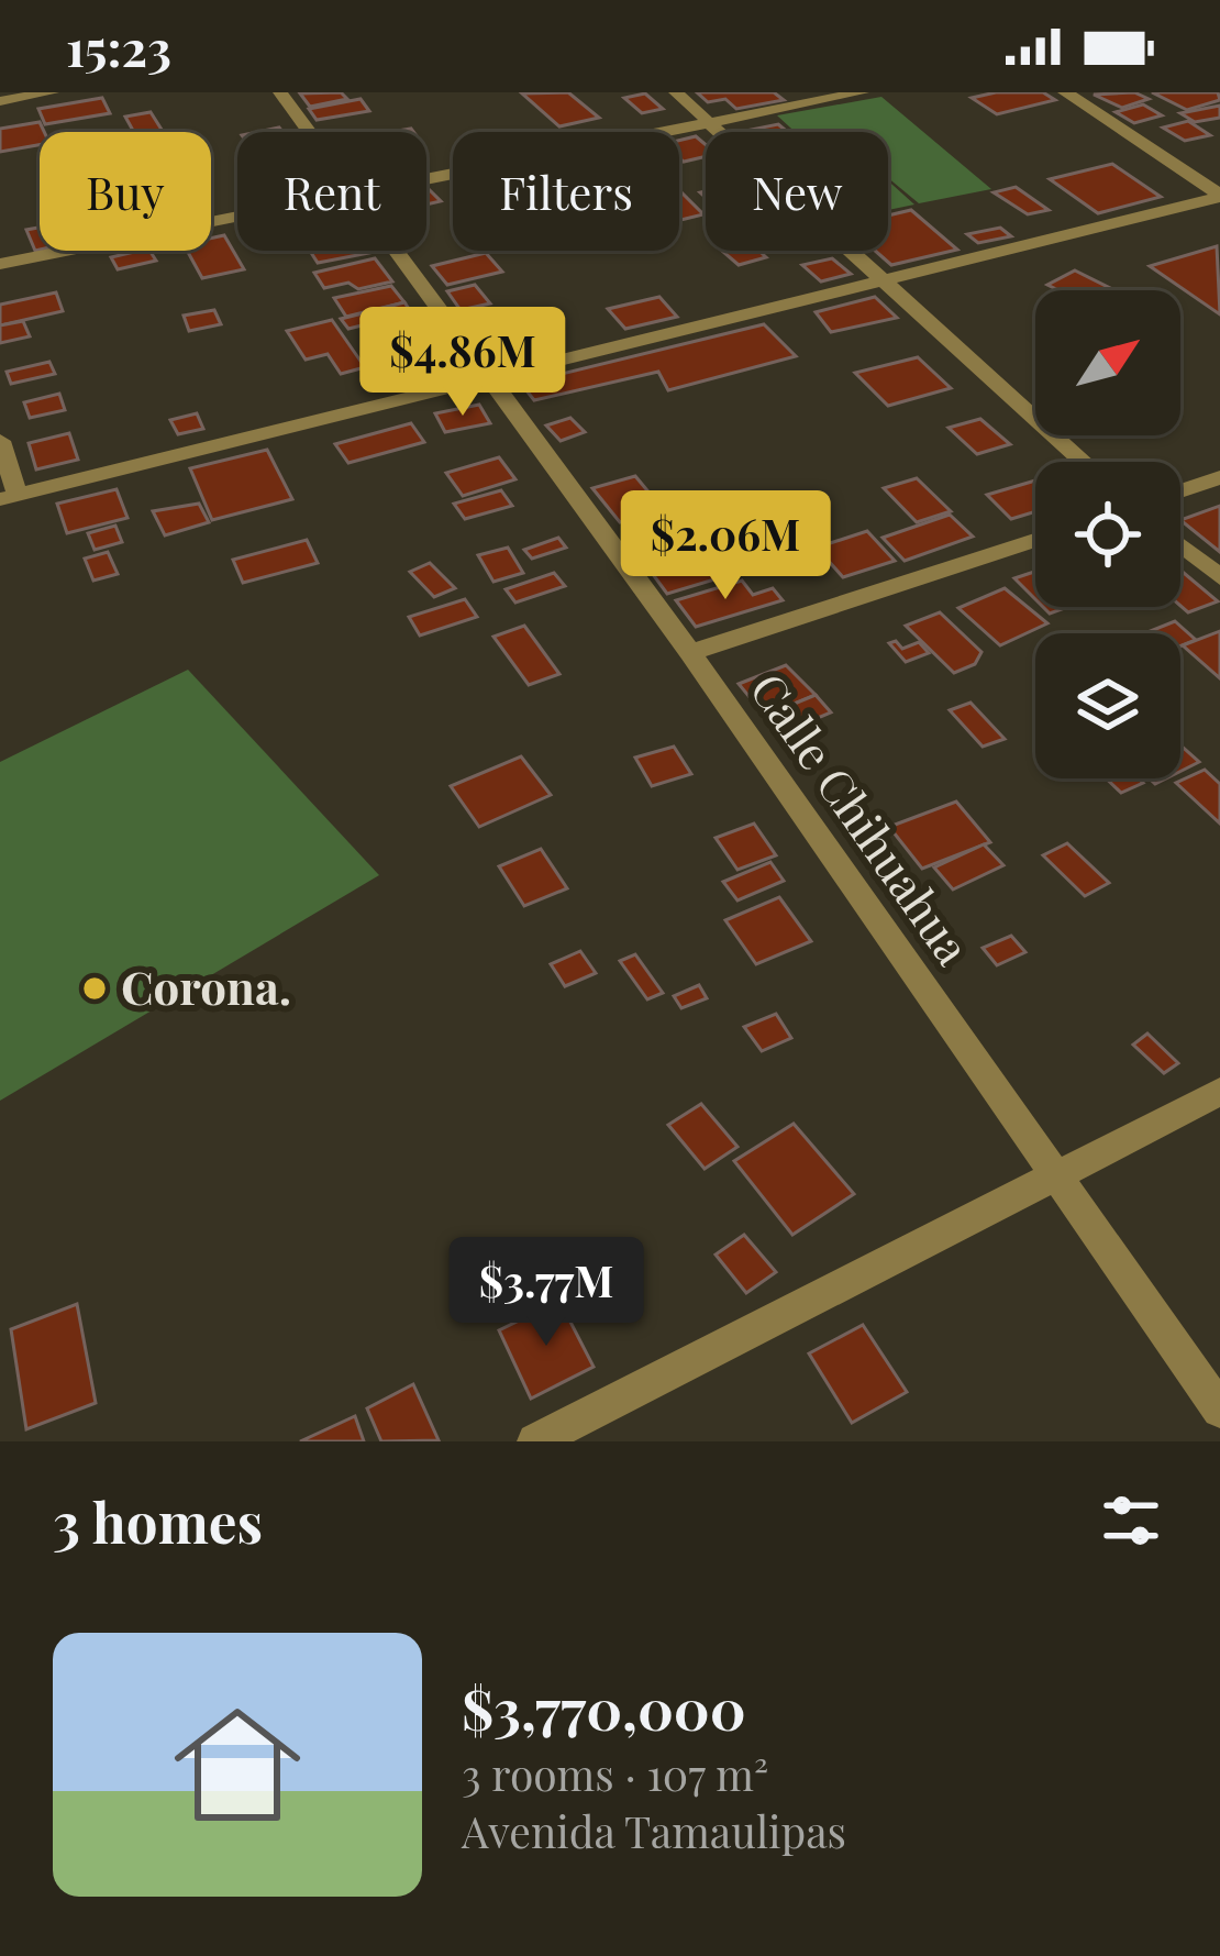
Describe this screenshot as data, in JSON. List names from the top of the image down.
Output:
{
  "streets": {
    "street": ["Calle Chihuahua"]
  },
  "places": ["Corona."],
  "north": "top right",
  "page": {
    "status": "15:23",
    "chip": [
      "Buy",
      "Rent",
      "Filters",
      "New"
    ],
    "price": ["$4.86M", "$2.06M", "$3.77M"],
    "heading": "3 homes",
    "list": [
      {
        "name": "$3,770,000",
        "note": "3 rooms · 107 m² · Avenida Tamaulipas"
      }
    ]
  }
}
